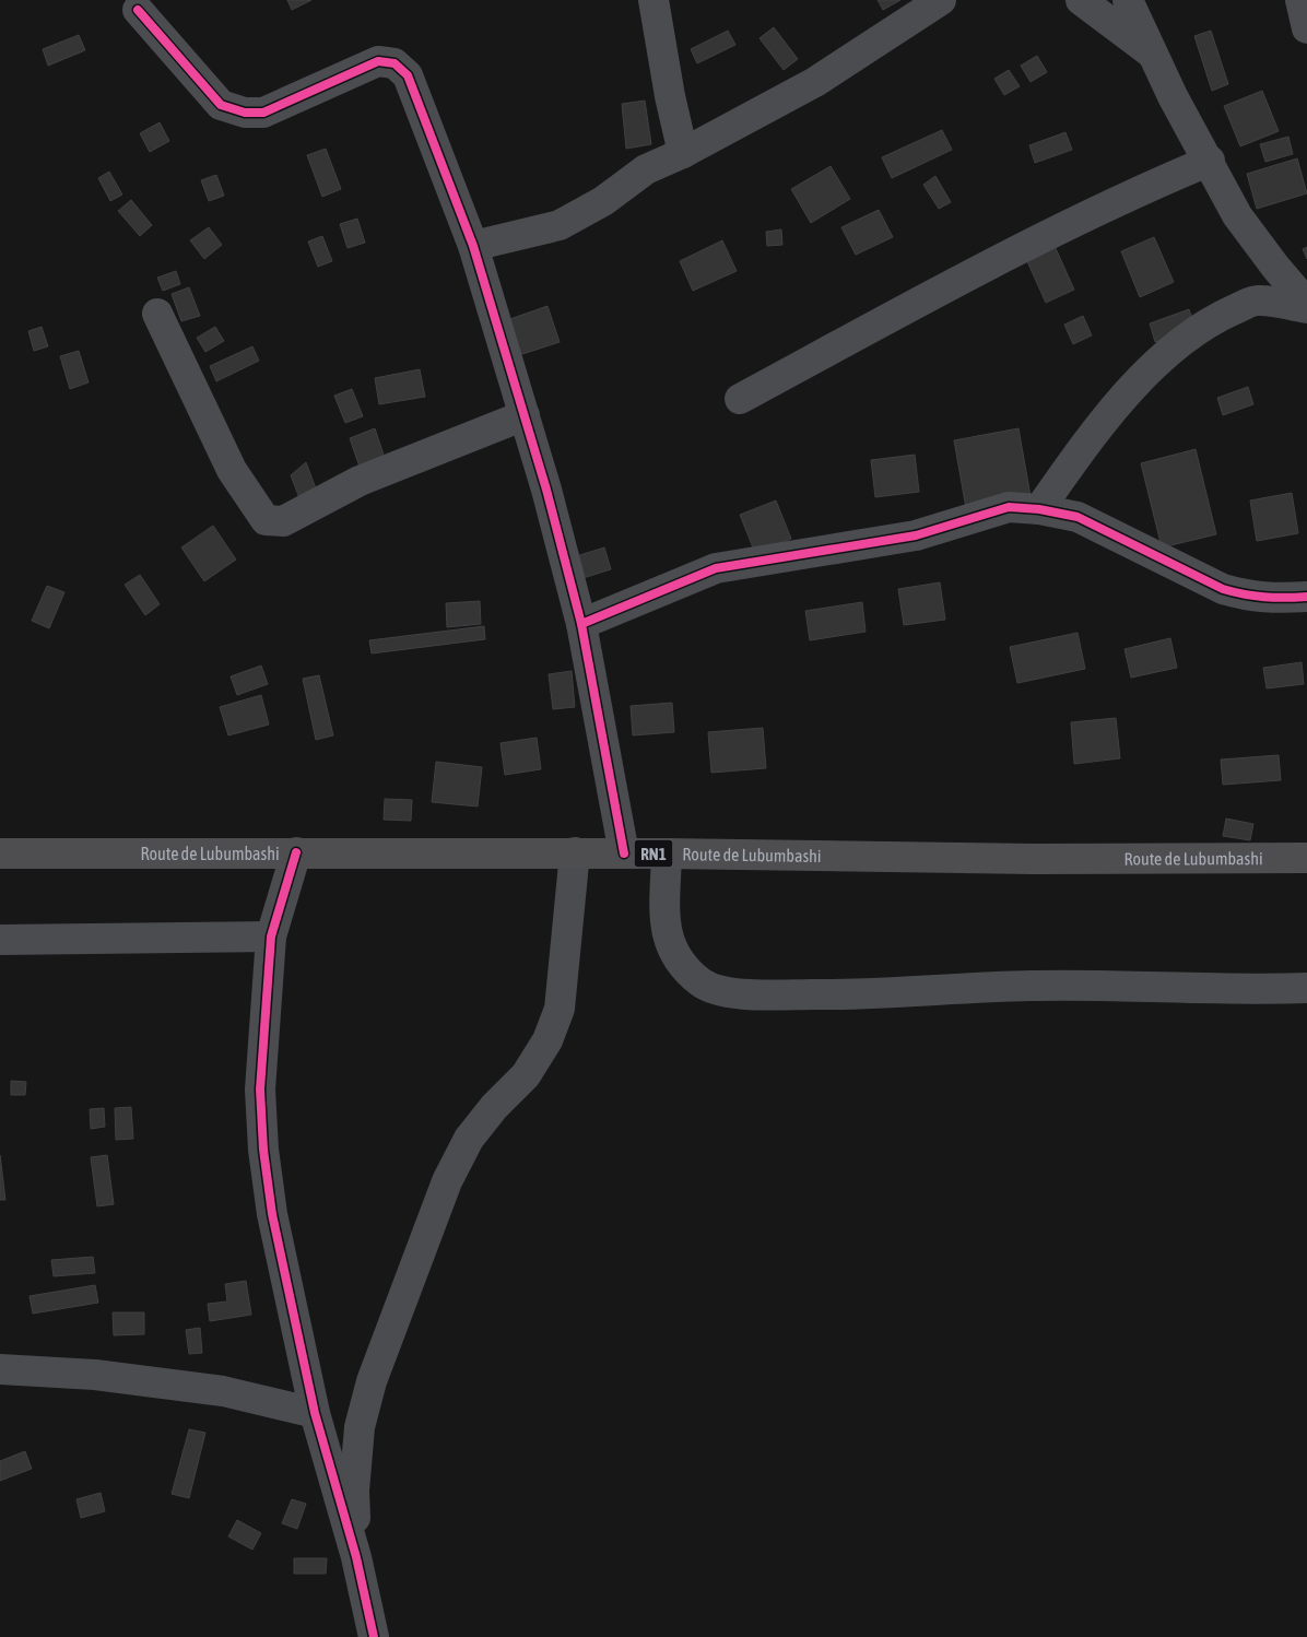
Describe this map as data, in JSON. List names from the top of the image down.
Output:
{
  "streets": {
    "highway": ["Route de Lubumbashi", "RN1"]
  }
}
